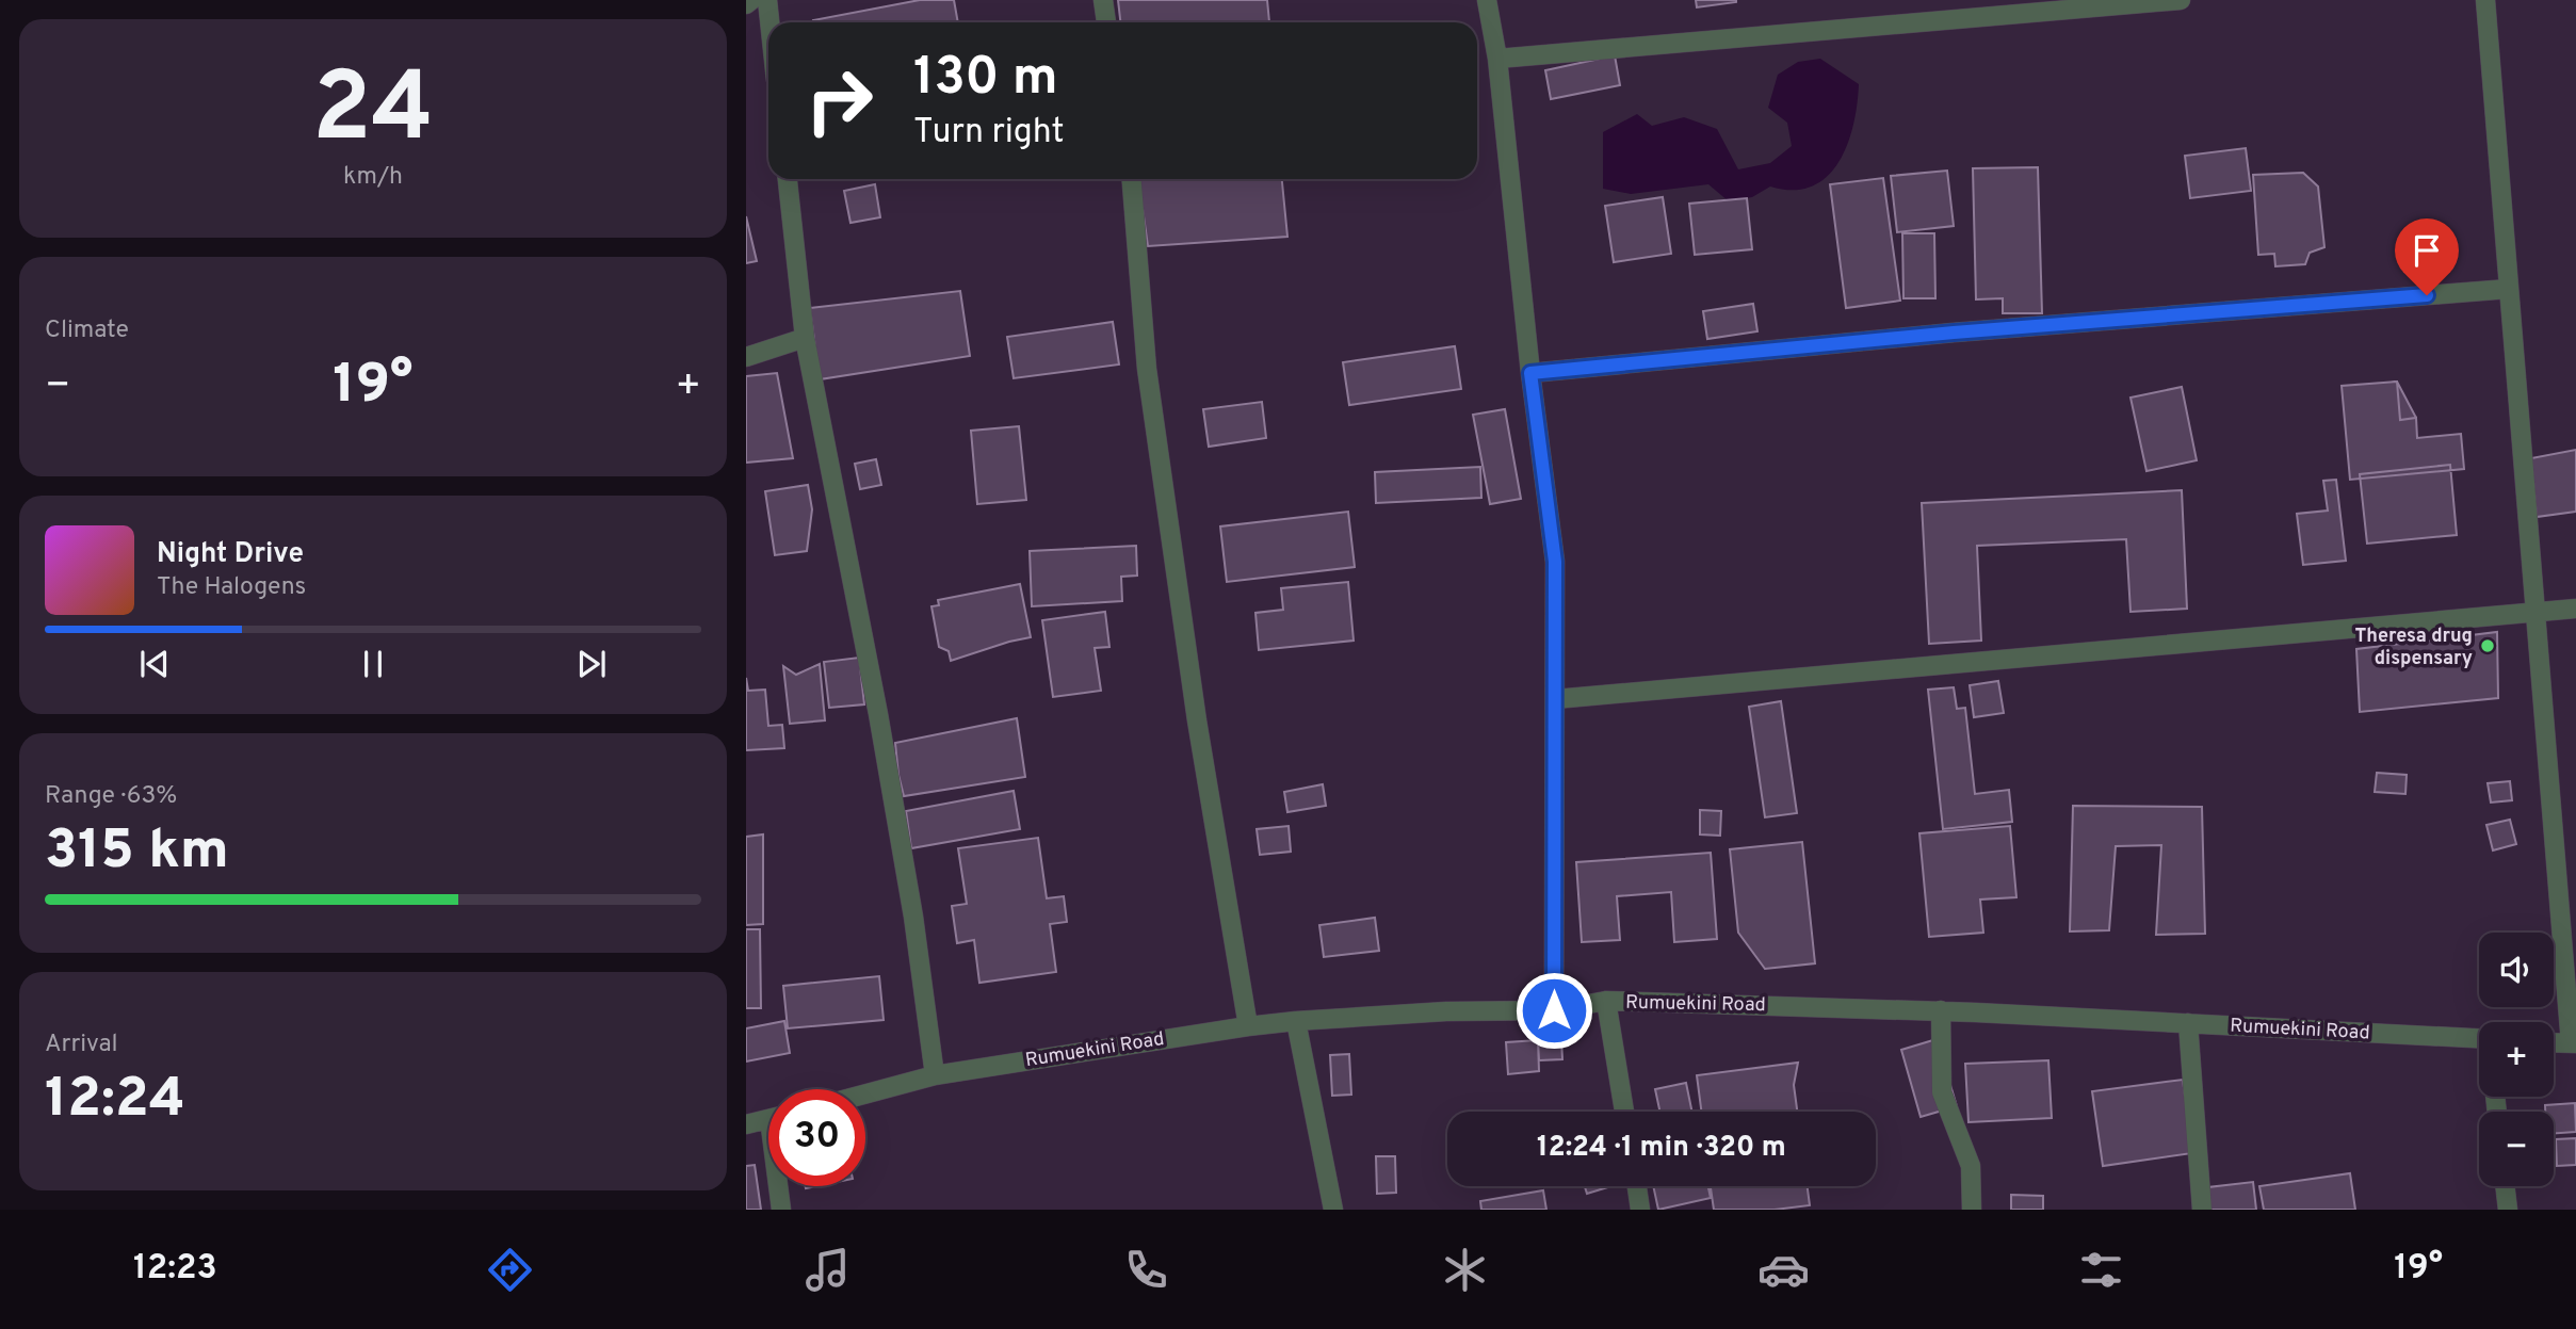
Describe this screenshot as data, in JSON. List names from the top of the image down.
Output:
{
  "streets": {
    "street": ["Rumuekini Road"]
  },
  "places": ["Theresa drug dispensary"],
  "page": {
    "tile": [
      ["24", "km/h"],
      "Climate",
      ["Range · 63%", "315 km"],
      ["Arrival", "12:24"]
    ],
    "turn": ["130 m", "Turn right"],
    "heat": ["−", "19°", "+"],
    "song": ["Night Drive", "The Halogens"],
    "map_buttons": ["+", "−"],
    "limit": "30",
    "trip": "12:24 · 1 min · 320 m",
    "tabs": ["12:23", "19°"]
  }
}
